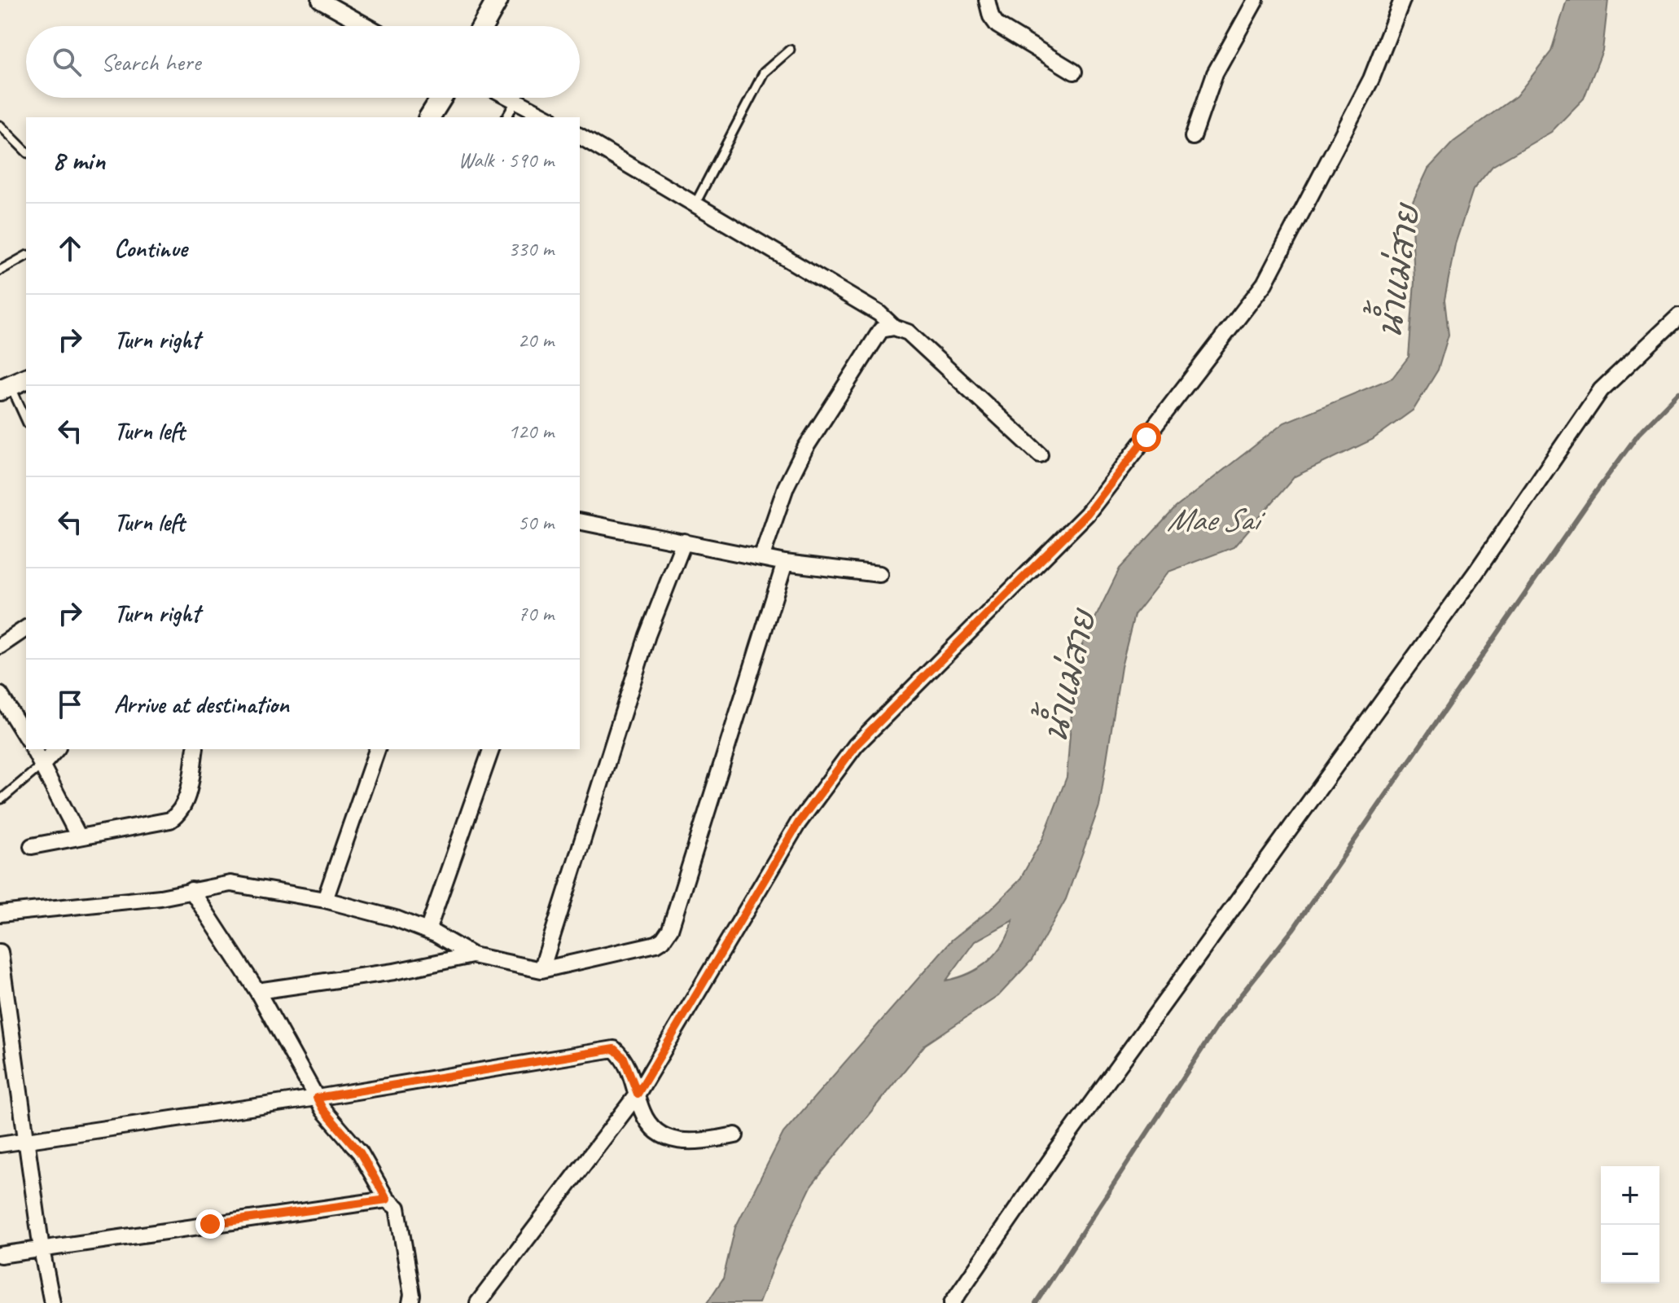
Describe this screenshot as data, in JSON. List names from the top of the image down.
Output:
{
  "water": ["น้ำแม่สาย", "Mae Sai"],
  "page": {
    "search": "Search here",
    "heading": ["8 min", "Walk · 590 m"],
    "list": [
      ["Continue", "330 m"],
      ["Turn right", "20 m"],
      ["Turn left", "120 m"],
      ["Turn left", "50 m"],
      ["Turn right", "70 m"],
      "Arrive at destination"
    ],
    "map_buttons": ["+", "−"]
  }
}
